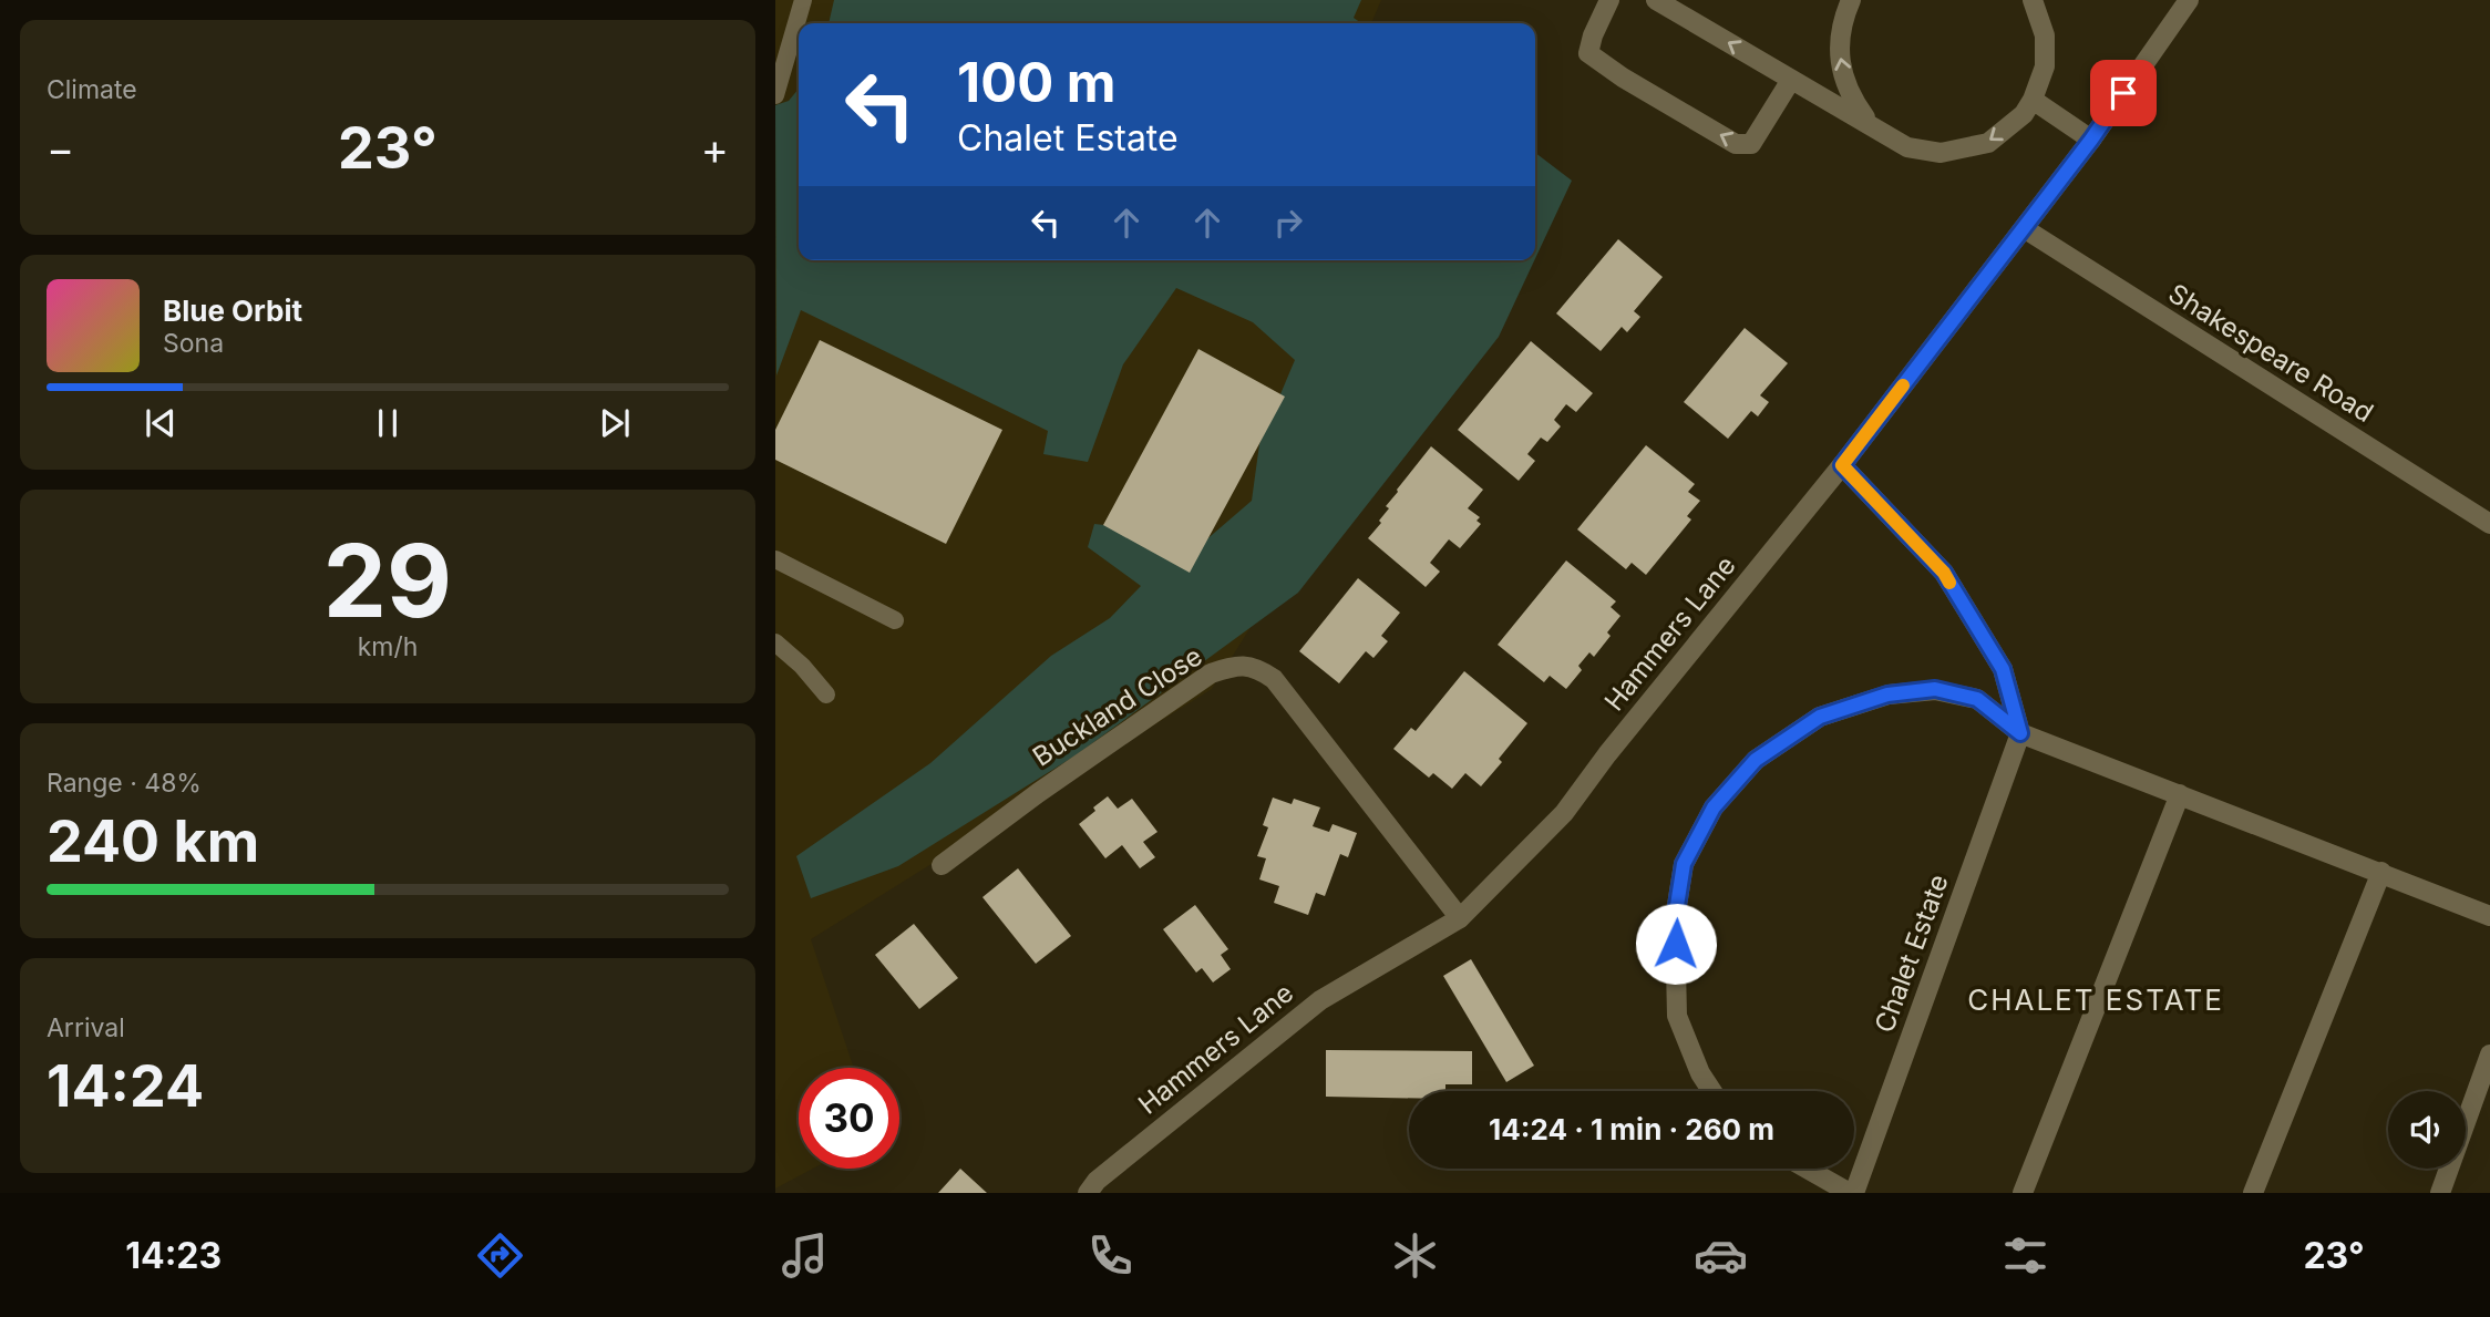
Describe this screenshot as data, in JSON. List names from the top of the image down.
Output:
{
  "streets": {
    "street": [
      "Shakespeare Road",
      "Hammers Lane",
      "Buckland Close",
      "Chalet Estate"
    ]
  },
  "crossings": [
    ["Shakespeare Road", "Hammers Lane"],
    ["Hammers Lane", "Buckland Close"]
  ],
  "districts": ["CHALET ESTATE"],
  "page": {
    "tile": [
      "Climate",
      ["29", "km/h"],
      ["Range · 48%", "240 km"],
      ["Arrival", "14:24"]
    ],
    "turn": ["100 m", "Chalet Estate"],
    "heat": ["−", "23°", "+"],
    "song": ["Blue Orbit", "Sona"],
    "limit": "30",
    "trip": "14:24 · 1 min · 260 m",
    "tabs": ["14:23", "23°"]
  }
}
